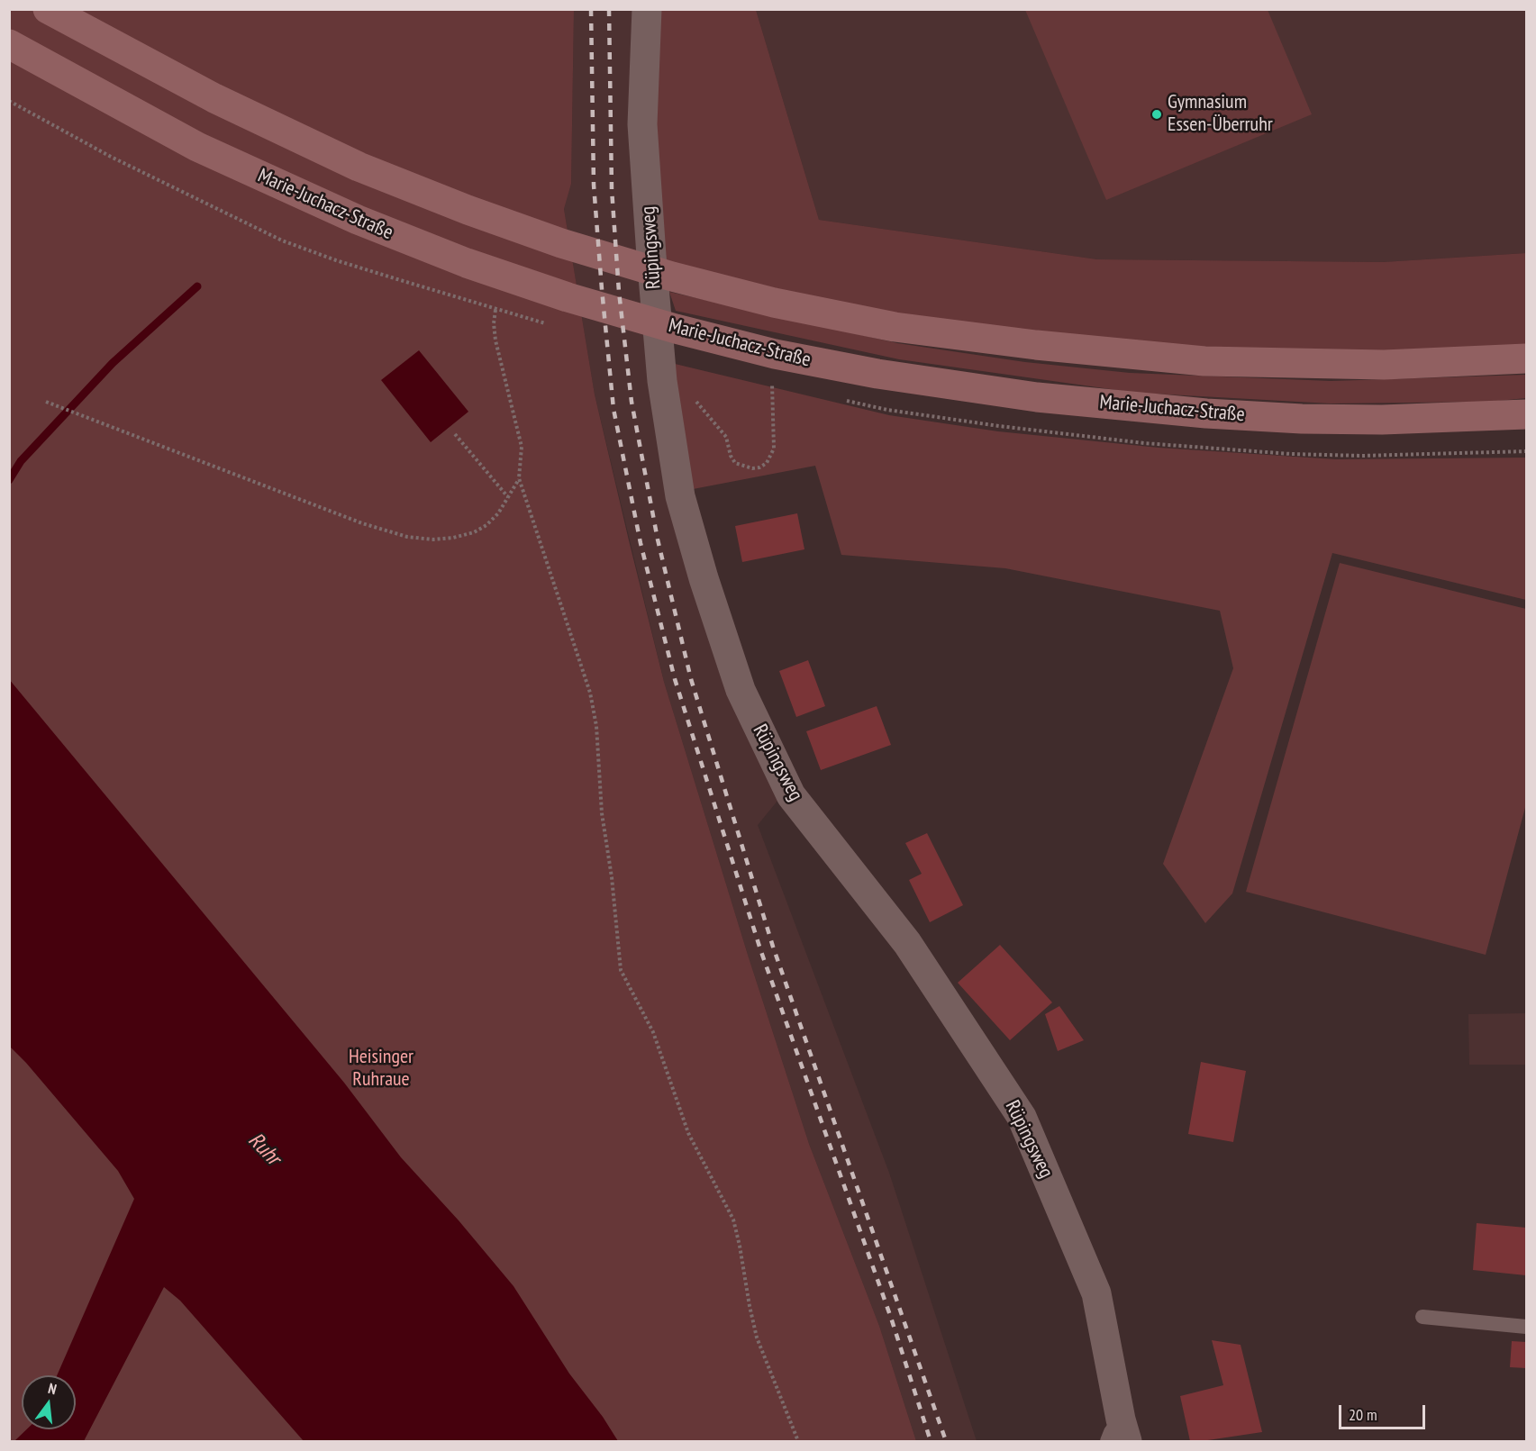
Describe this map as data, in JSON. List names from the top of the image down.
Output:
{
  "streets": {
    "main road": ["Marie-Juchacz-Straße"],
    "street": ["Rüpingsweg"]
  },
  "water": ["Ruhr"],
  "parks": ["Heisinger Ruhraue"],
  "places": ["Gymnasium Essen-Überruhr"],
  "scale_bar": "20 m",
  "north": "top"
}
